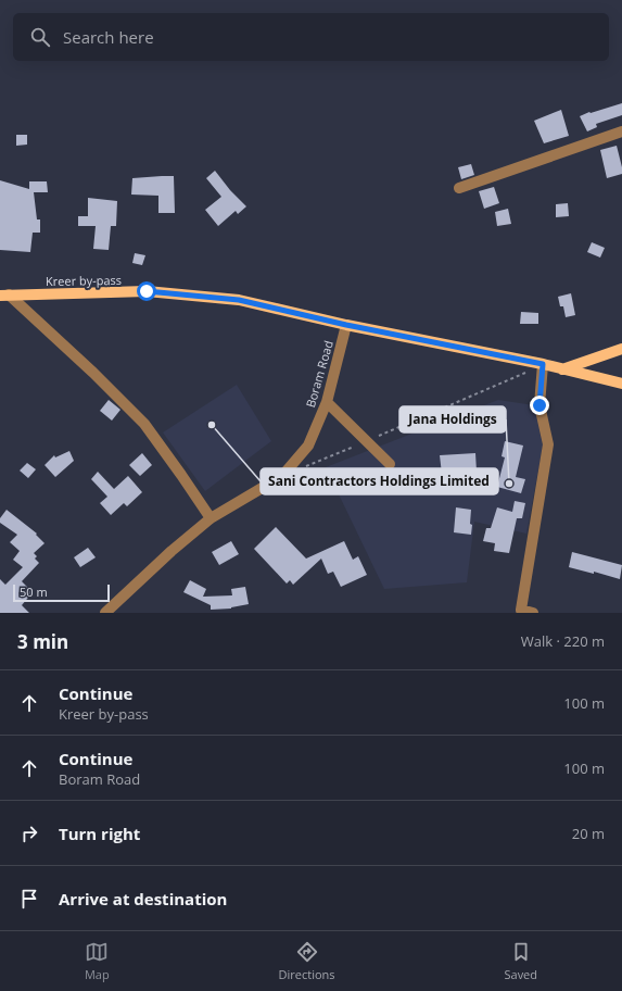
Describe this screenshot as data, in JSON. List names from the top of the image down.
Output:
{
  "streets": {
    "main road": ["Kreer by-pass"],
    "street": ["Boram Road"]
  },
  "crossings": [
    ["Kreer by-pass", "Boram Road"]
  ],
  "places": ["Sani Contractors Holdings Limited", "Jana Holdings"],
  "scale_bar": "50 m",
  "page": {
    "search": "Search here",
    "scale": "50 m",
    "heading": ["3 min", "Walk · 220 m"],
    "list": [
      ["Continue", "Kreer by-pass", "100 m"],
      ["Continue", "Boram Road", "100 m"],
      ["Turn right", "20 m"],
      "Arrive at destination"
    ],
    "nav": ["Map", "Directions", "Saved"]
  }
}
